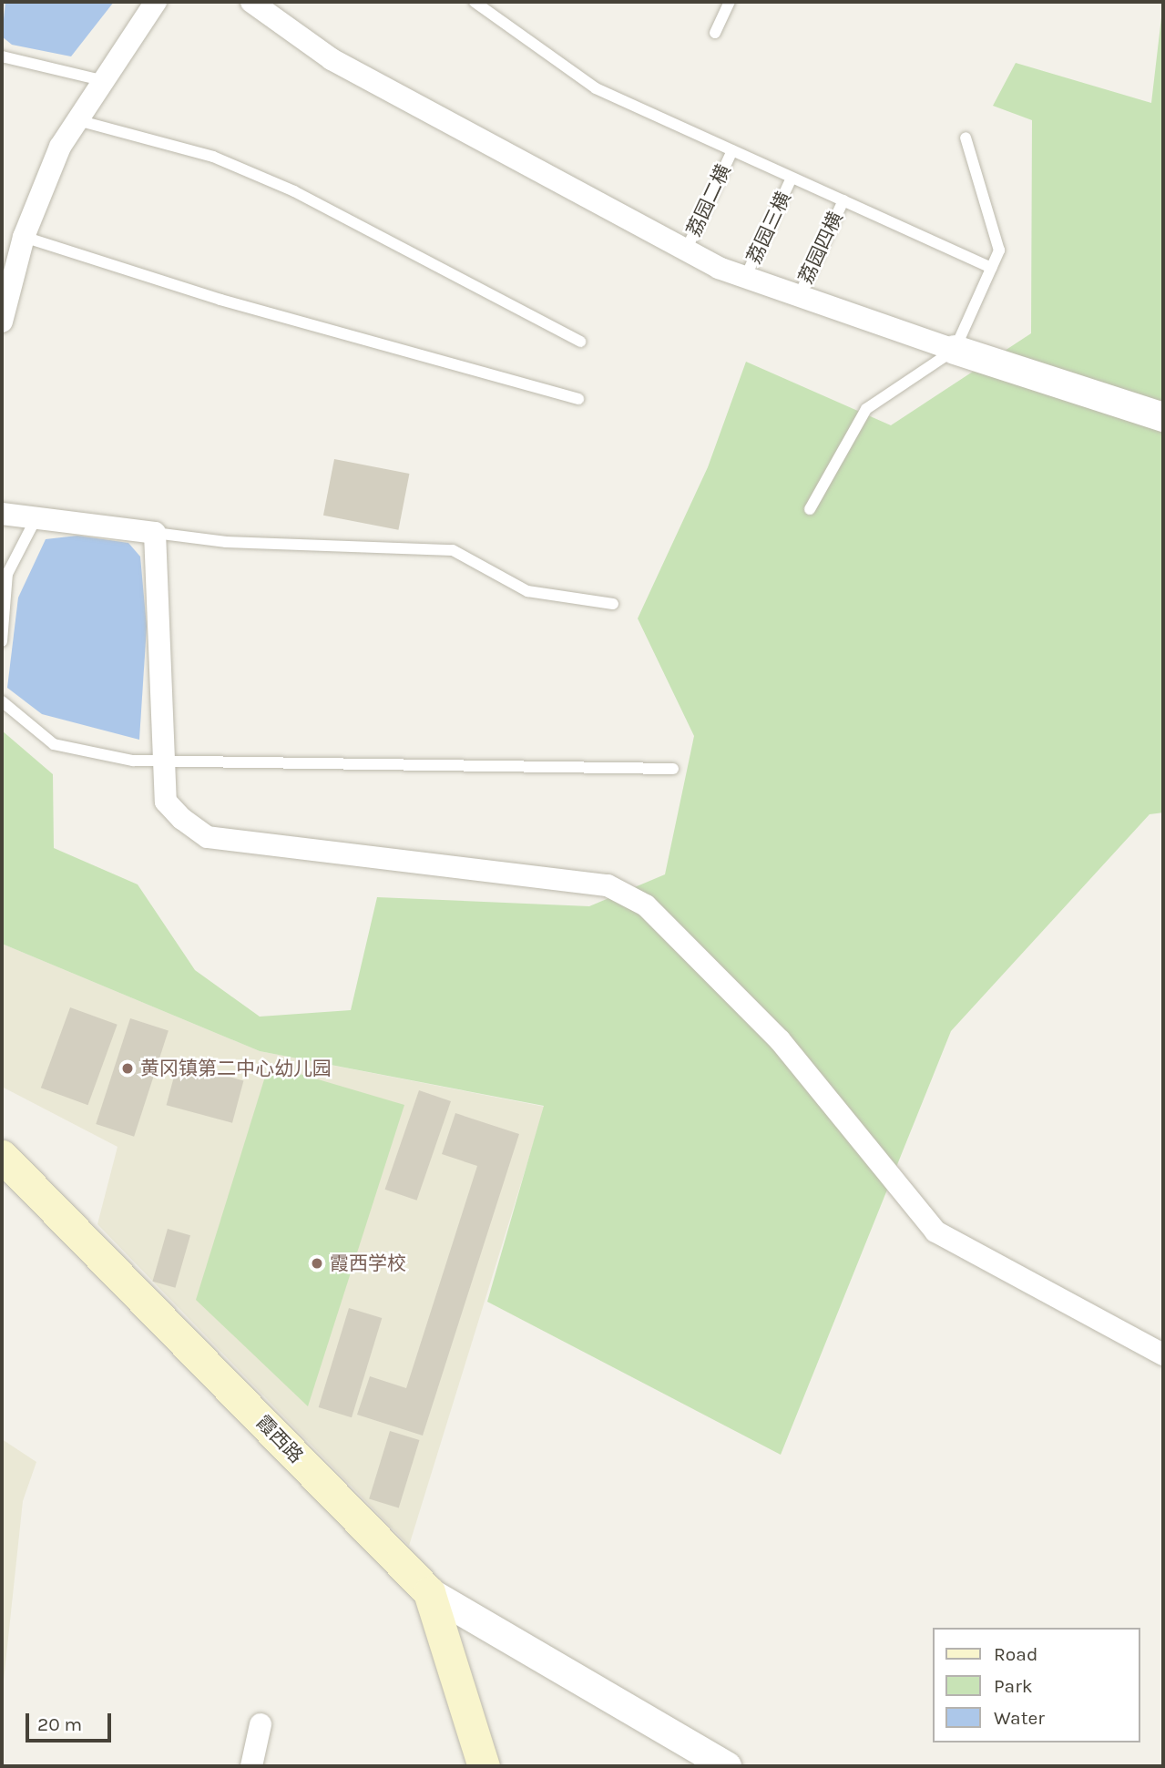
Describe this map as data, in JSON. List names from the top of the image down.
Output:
{
  "streets": {
    "main road": ["霞西路"],
    "lane": ["荔园二横", "荔园三横", "荔园四横"]
  },
  "places": ["黄冈镇第二中心幼儿园", "霞西学校"],
  "legend": ["Road", "Park", "Water"],
  "scale_bar": "20 m"
}
